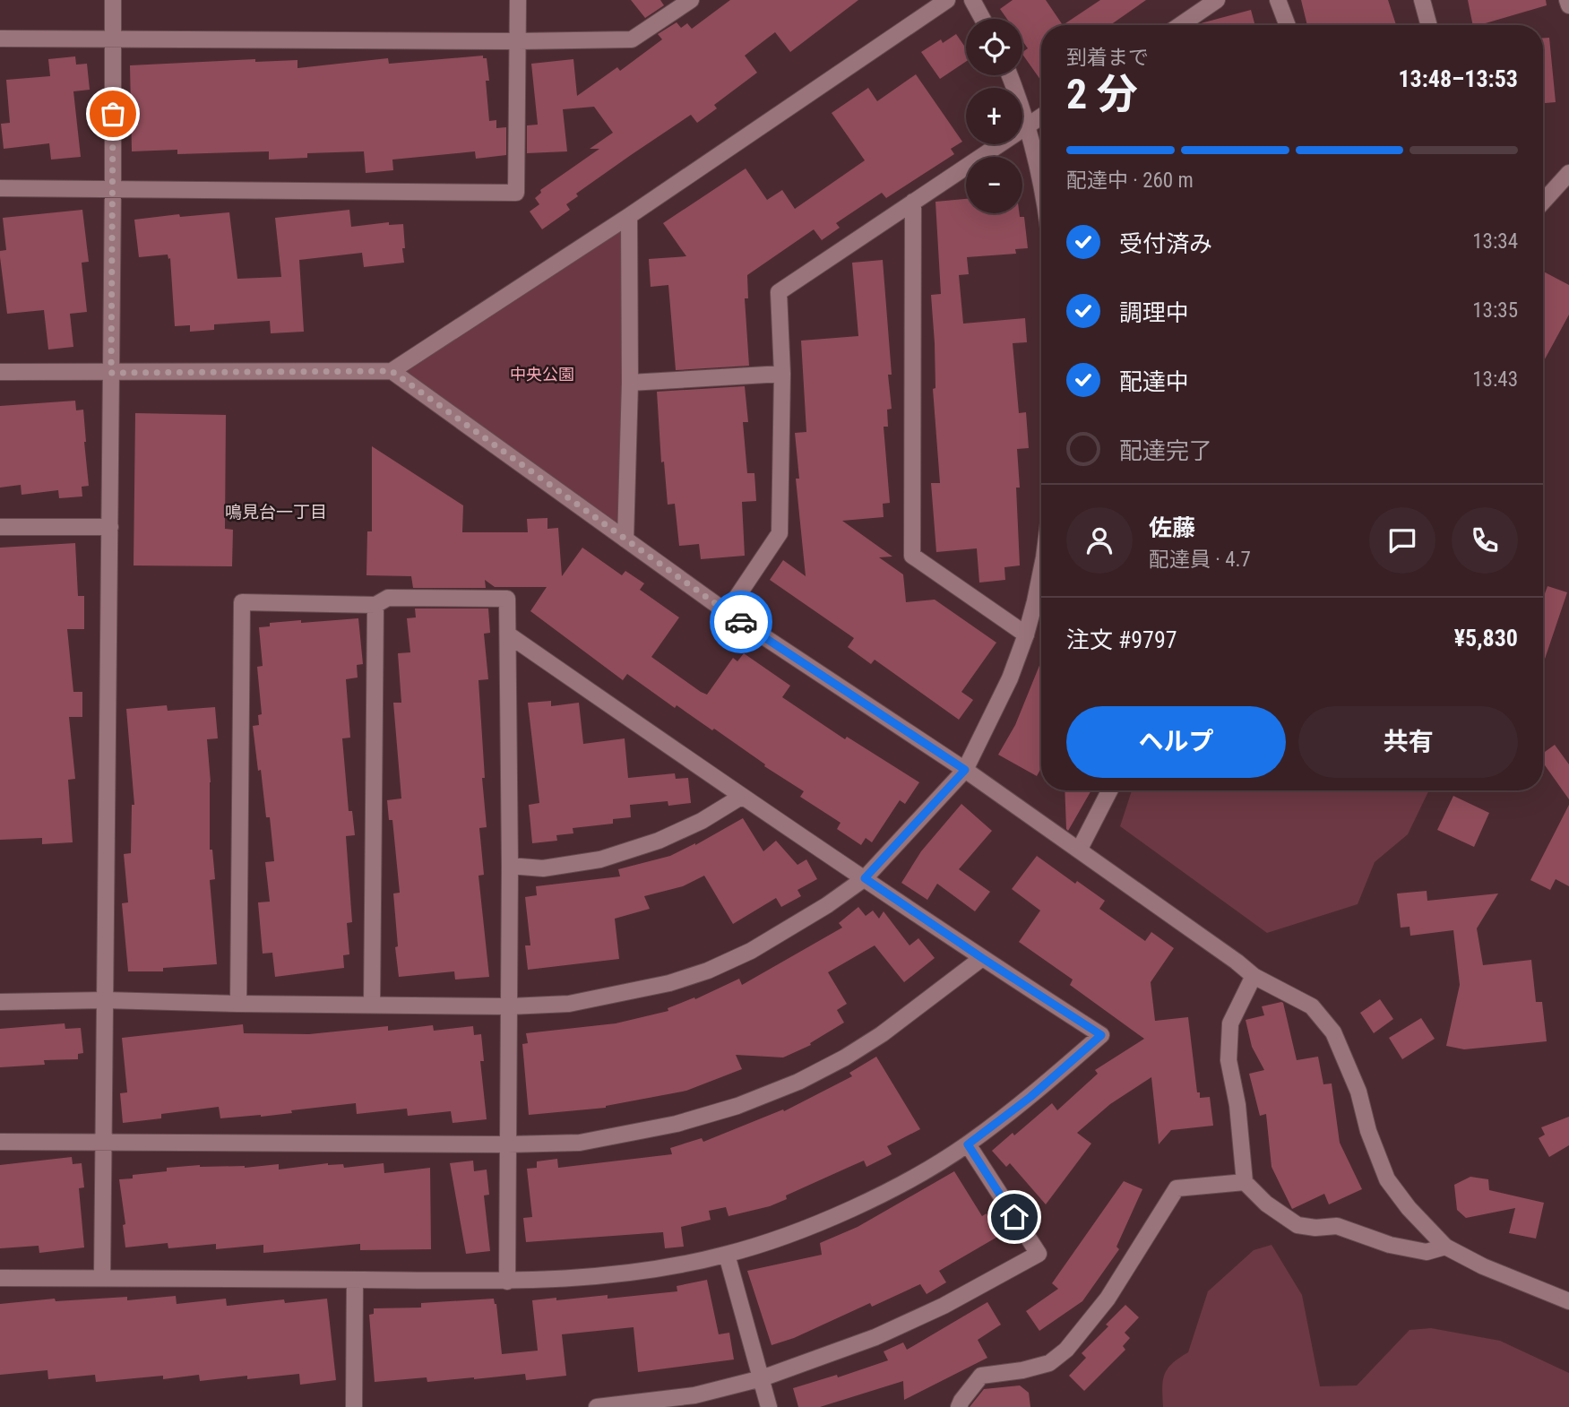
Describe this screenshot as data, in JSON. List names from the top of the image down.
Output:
{
  "districts": ["鳴見台一丁目"],
  "parks": ["中央公園"],
  "page": {
    "map_buttons": ["+", "−"],
    "heading": ["2 分", "到着まで", "13:48–13:53"],
    "panel": [
      "佐藤",
      "配達員 · 4.7",
      "注文 #9797",
      "¥5,830"
    ],
    "bar": "配達中 · 260 m",
    "list": [
      ["受付済み", "13:34"],
      ["調理中", "13:35"],
      ["配達中", "13:43"],
      "配達完了"
    ],
    "buttons": ["ヘルプ", "共有"]
  }
}
